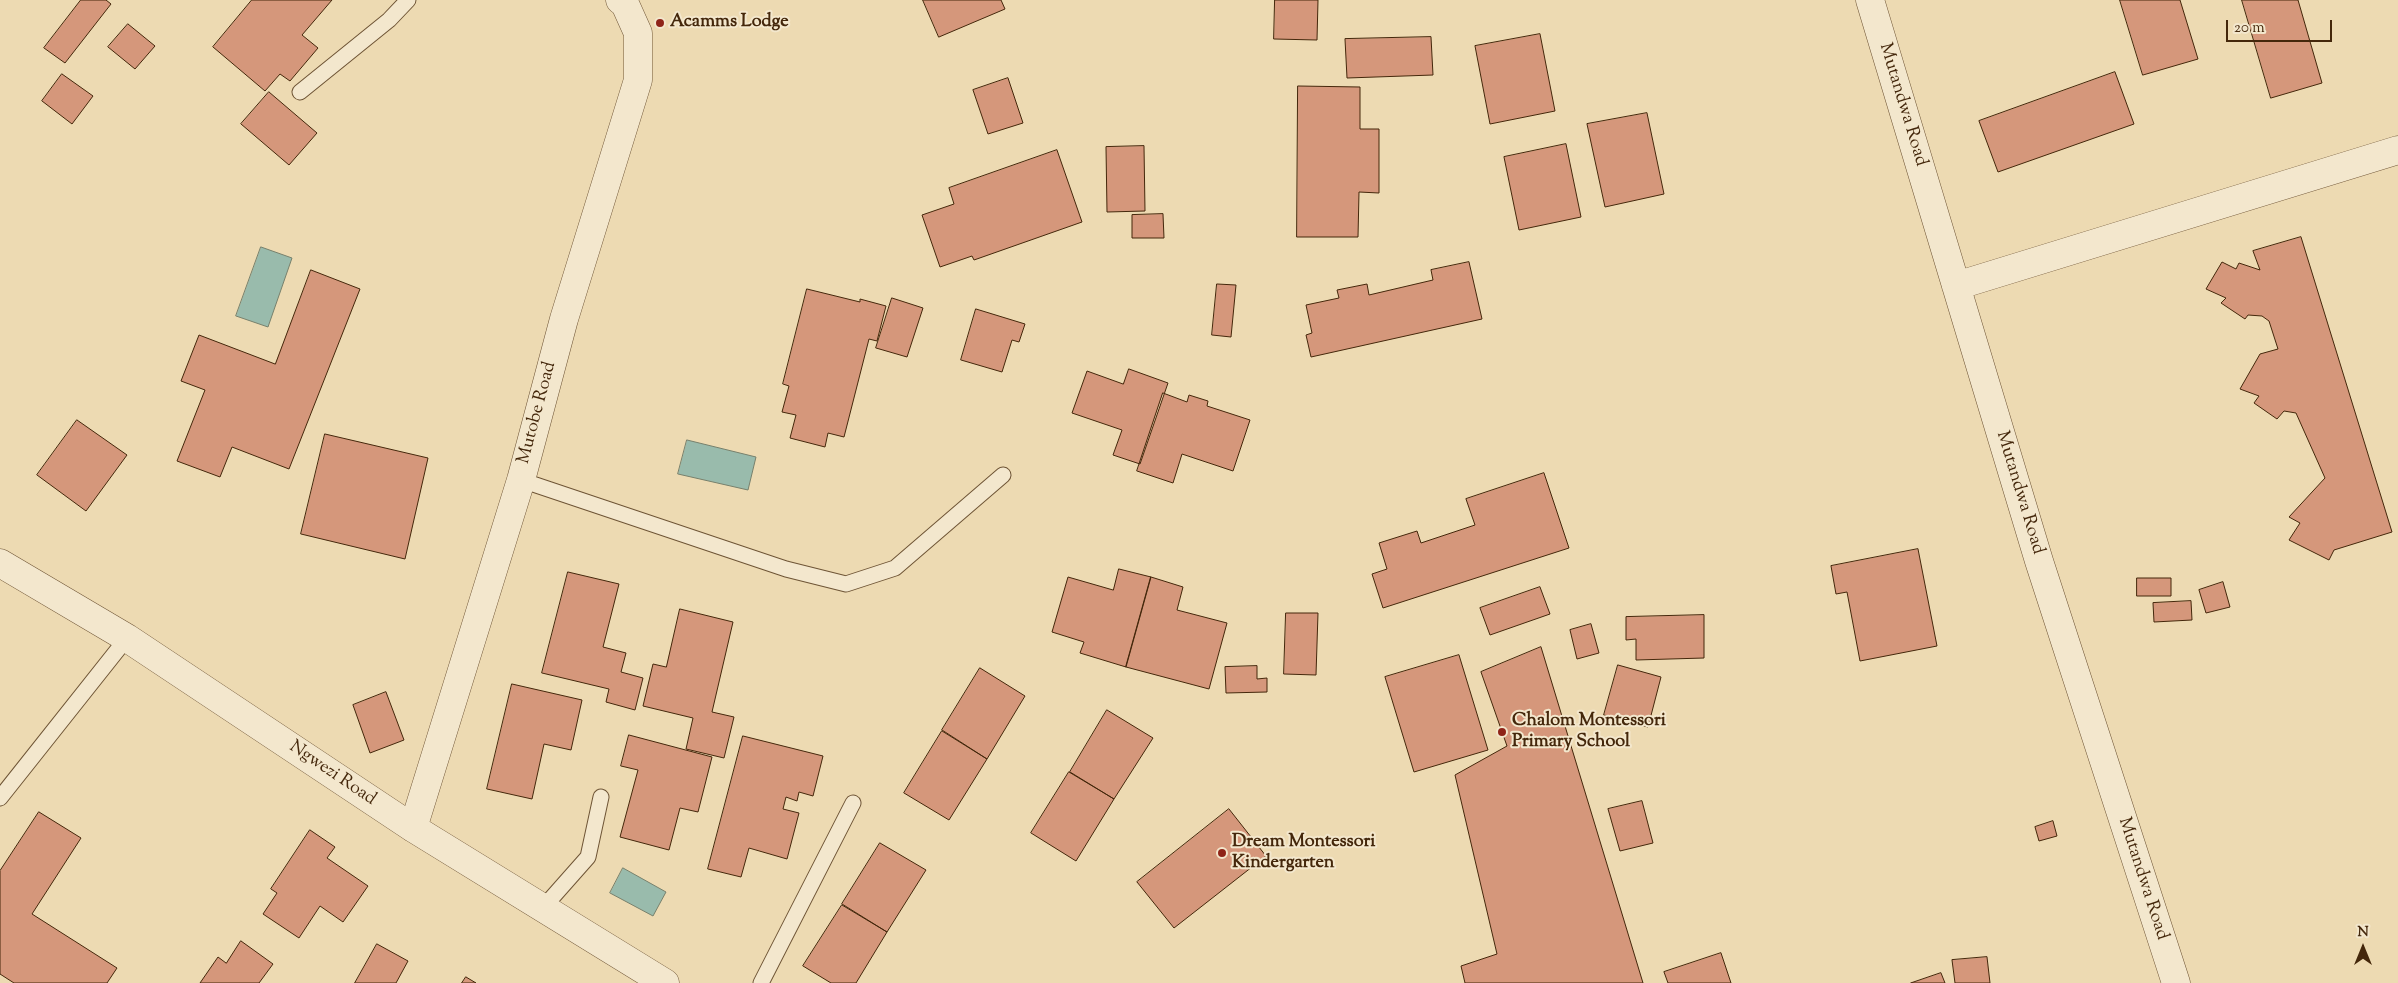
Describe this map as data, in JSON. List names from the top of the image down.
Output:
{
  "streets": {
    "street": ["Mutandwa Road", "Mutobe Road", "Ngwezi Road"]
  },
  "crossings": [
    ["Mutobe Road", "Ngwezi Road"]
  ],
  "places": ["Acamms Lodge", "Chalom Montessori Primary School", "Dream Montessori Kindergarten"],
  "scale_bar": "20 m",
  "north": "top"
}
